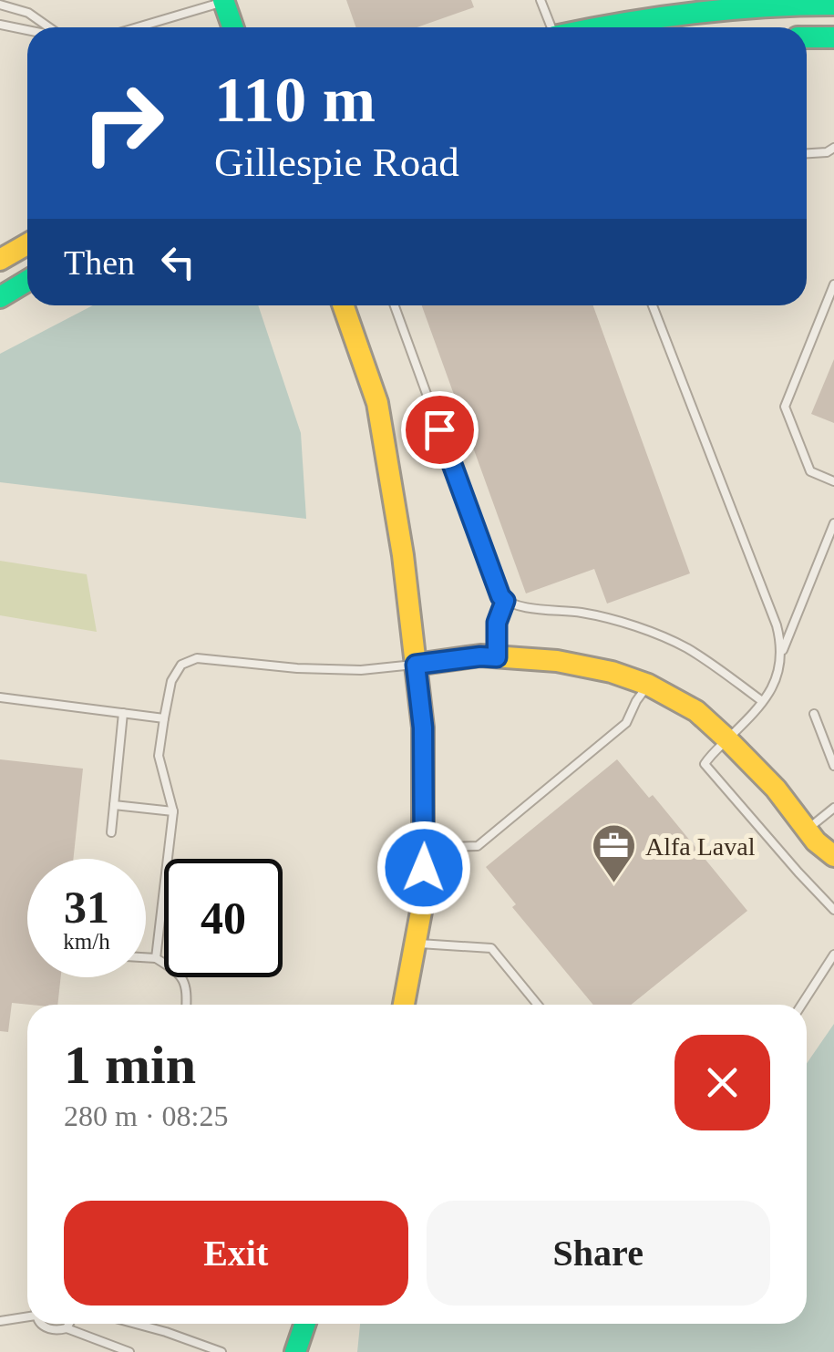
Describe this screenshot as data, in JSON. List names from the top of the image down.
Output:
{
  "places": {
    "office": ["Alfa Laval"]
  },
  "page": {
    "turn": ["110 m", "Gillespie Road"],
    "then": "Then",
    "speed": "31 km/h",
    "limit": "40",
    "heading": ["1 min", "280 m · 08:25"],
    "buttons": ["Exit", "Share"]
  }
}
